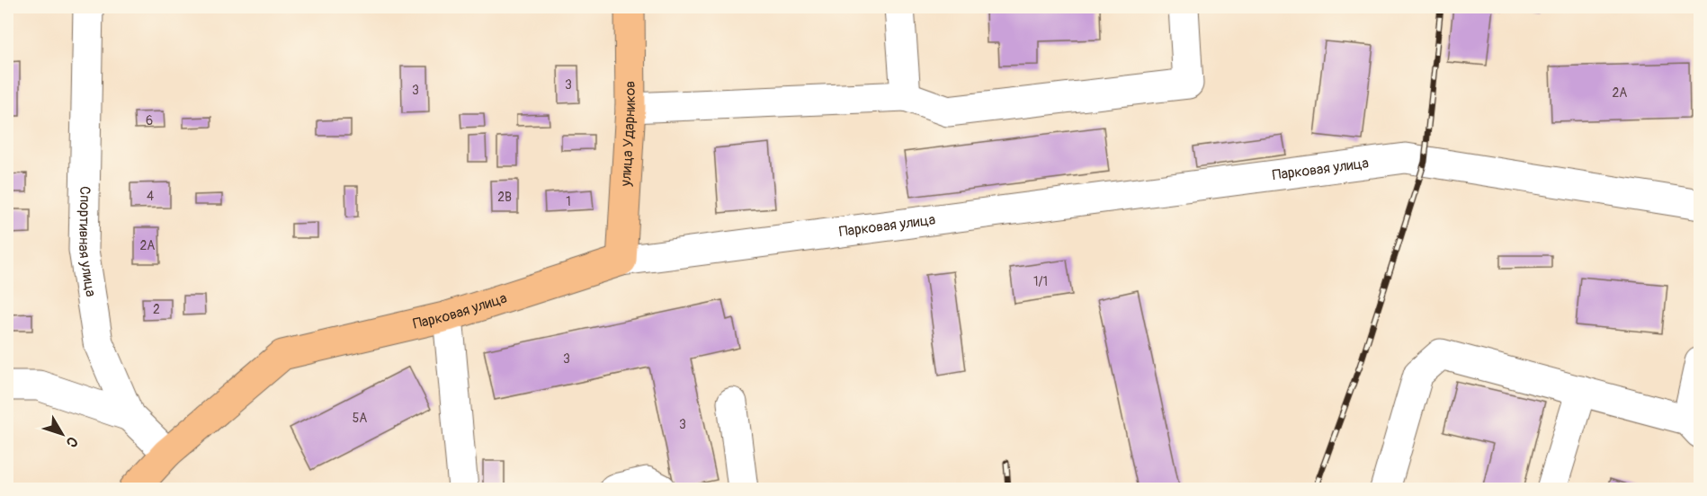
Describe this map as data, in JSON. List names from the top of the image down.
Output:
{
  "streets": {
    "main road": ["улица Ударников", "Парковая улица"],
    "street": ["Спортивная улица"]
  },
  "crossings": [
    ["улица Ударников", "Парковая улица"],
    ["Парковая улица", "Спортивная улица"]
  ],
  "house_numbers": [
    "3",
    "3",
    "2А",
    "6",
    "4",
    "2В",
    "1",
    "2А",
    "1/1",
    "2",
    "3",
    "5А",
    "3"
  ],
  "north": "bottom right"
}
